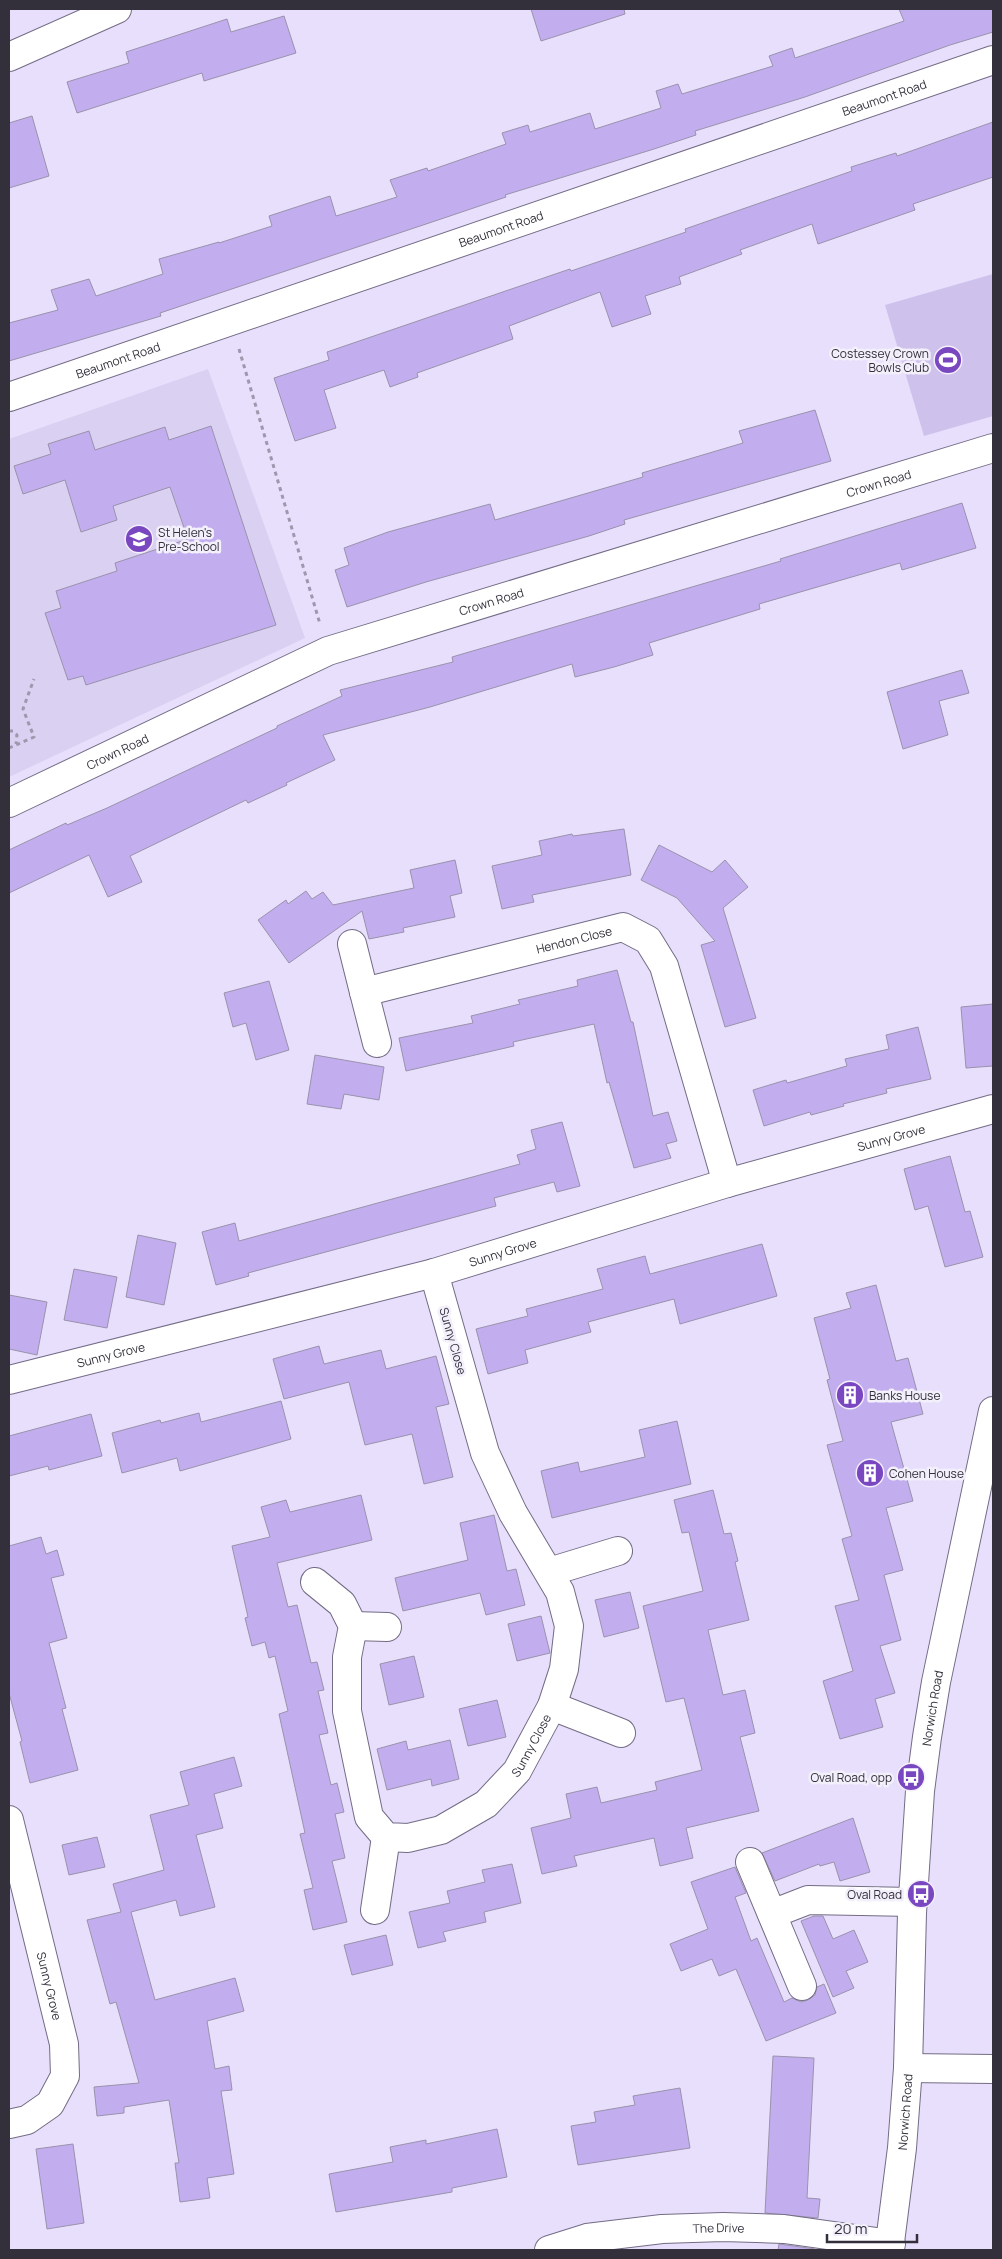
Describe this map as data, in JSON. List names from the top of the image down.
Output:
{
  "streets": {
    "street": [
      "Beaumont Road",
      "Crown Road",
      "Hendon Close",
      "Sunny Grove",
      "Sunny Close",
      "Norwich Road",
      "The Drive"
    ]
  },
  "crossings": [
    ["Hendon Close", "Sunny Grove"],
    ["Sunny Grove", "Sunny Close"],
    ["Norwich Road", "The Drive"]
  ],
  "places": {
    "sports": ["Costessey Crown Bowls Club"],
    "school or university": ["St Helen's Pre-School"],
    "building": ["Banks House", "Cohen House"],
    "bus stop": ["Oval Road, opp", "Oval Road"]
  },
  "scale_bar": "20 m"
}
